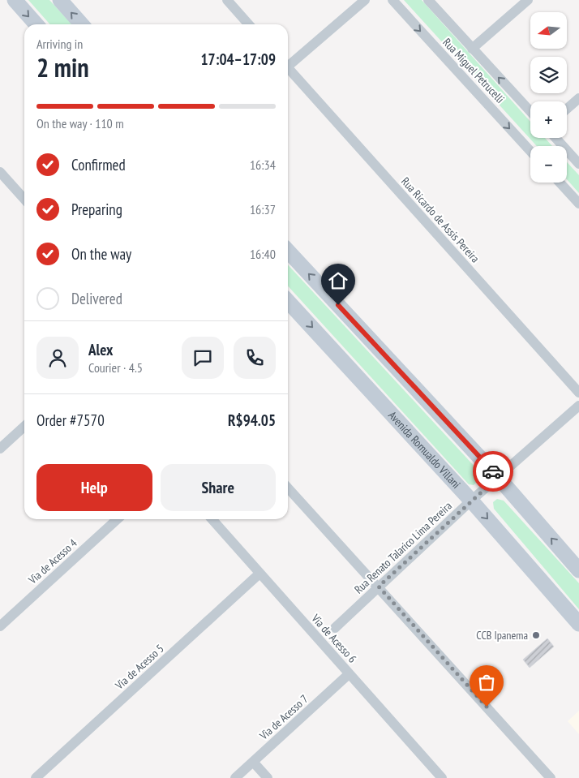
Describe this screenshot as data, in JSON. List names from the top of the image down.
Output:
{
  "streets": {
    "street": [
      "Rua Miguel Petrucelli",
      "Rua Ricardo de Assis Pereira",
      "Avenida Romualdo Villani",
      "Rua Renato Talarico Lima Pereira",
      "Via de Acesso 4",
      "Via de Acesso 6",
      "Via de Acesso 5",
      "Via de Acesso 7"
    ]
  },
  "crossings": [
    ["Avenida Romualdo Villani", "Rua Renato Talarico Lima Pereira"],
    ["Via de Acesso 6", "Via de Acesso 5"],
    ["Via de Acesso 6", "Via de Acesso 7"]
  ],
  "places": ["CCB Ipanema"],
  "north": "left",
  "page": {
    "map_buttons": ["+", "−"],
    "heading": ["2 min", "Arriving in", "17:04–17:09"],
    "panel": [
      "Alex",
      "Courier · 4.5",
      "Order #7570",
      "R$94.05"
    ],
    "bar": "On the way · 110 m",
    "list": [
      ["Confirmed", "16:34"],
      ["Preparing", "16:37"],
      ["On the way", "16:40"],
      "Delivered"
    ],
    "buttons": ["Help", "Share"]
  }
}
